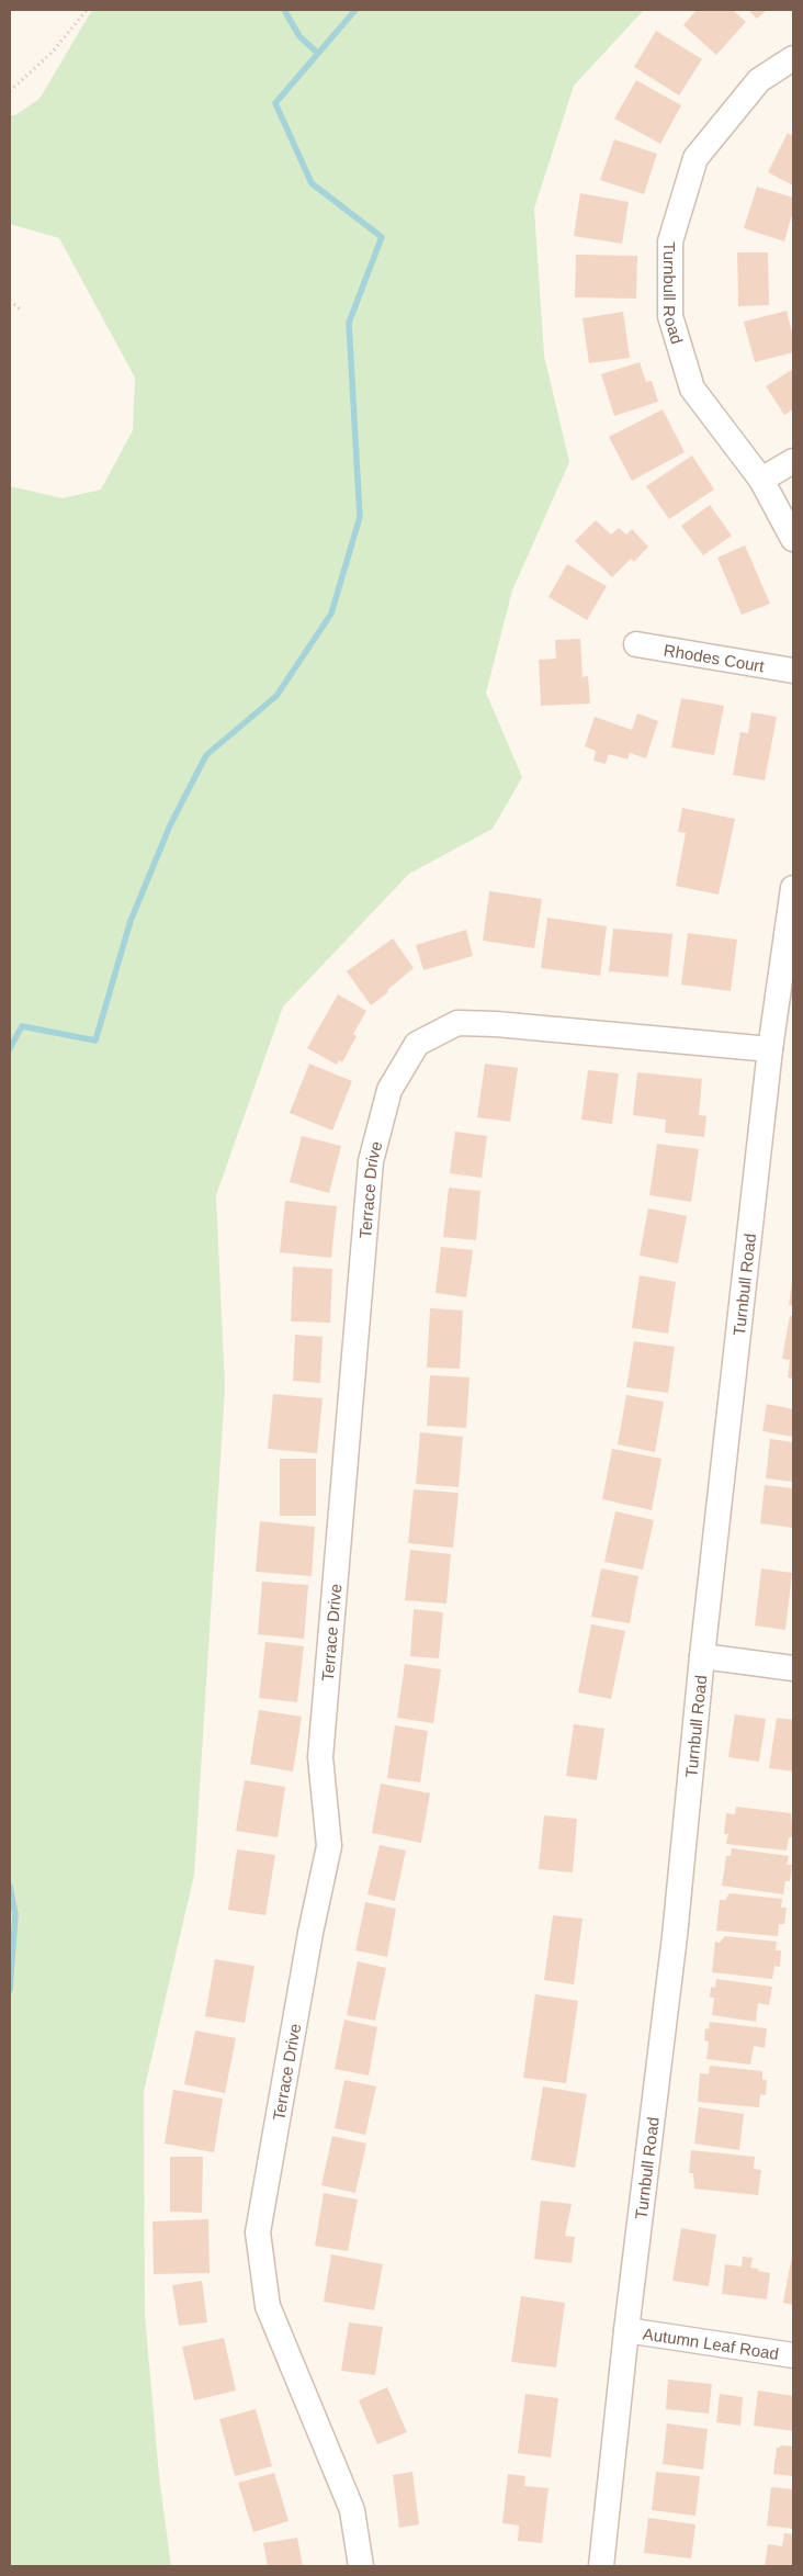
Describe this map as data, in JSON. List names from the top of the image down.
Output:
{
  "streets": {
    "street": [
      "Turnbull Road",
      "Rhodes Court",
      "Terrace Drive",
      "Autumn Leaf Road"
    ]
  },
  "crossings": [
    ["Turnbull Road", "Terrace Drive"],
    ["Turnbull Road", "Autumn Leaf Road"]
  ]
}
